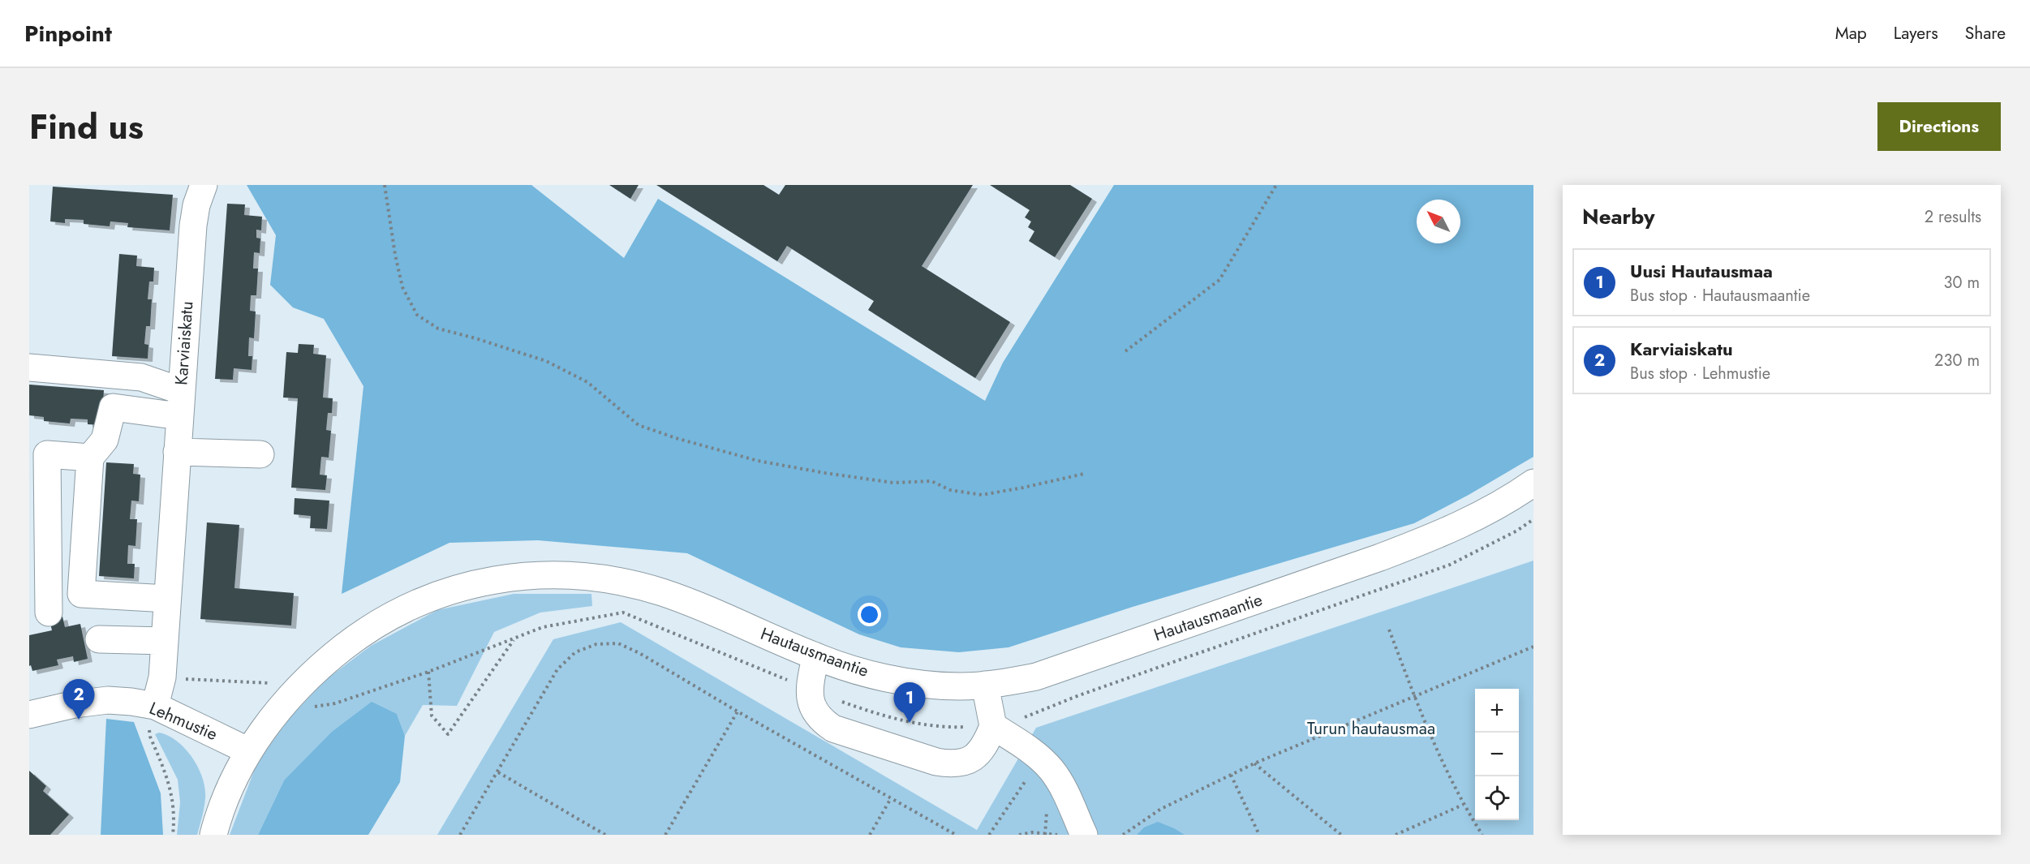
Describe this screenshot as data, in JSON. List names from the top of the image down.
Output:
{
  "streets": {
    "street": ["Karviaiskatu", "Hautausmaantie", "Lehmustie"]
  },
  "crossings": [
    ["Karviaiskatu", "Lehmustie"],
    ["Hautausmaantie", "Lehmustie"]
  ],
  "parks": ["Turun hautausmaa"],
  "north": "top left",
  "page": {
    "header": "Pinpoint",
    "nav": ["Map", "Layers", "Share"],
    "title": "Find us",
    "buttons": "Directions",
    "heading": ["Nearby", "2 results"],
    "list": [
      {
        "mark": "1",
        "name": "Uusi Hautausmaa",
        "note": "Bus stop · Hautausmaantie",
        "value": "30 m"
      },
      {
        "mark": "2",
        "name": "Karviaiskatu",
        "note": "Bus stop · Lehmustie",
        "value": "230 m"
      }
    ],
    "pins": ["2", "1"],
    "map_buttons": ["+", "−"]
  }
}
